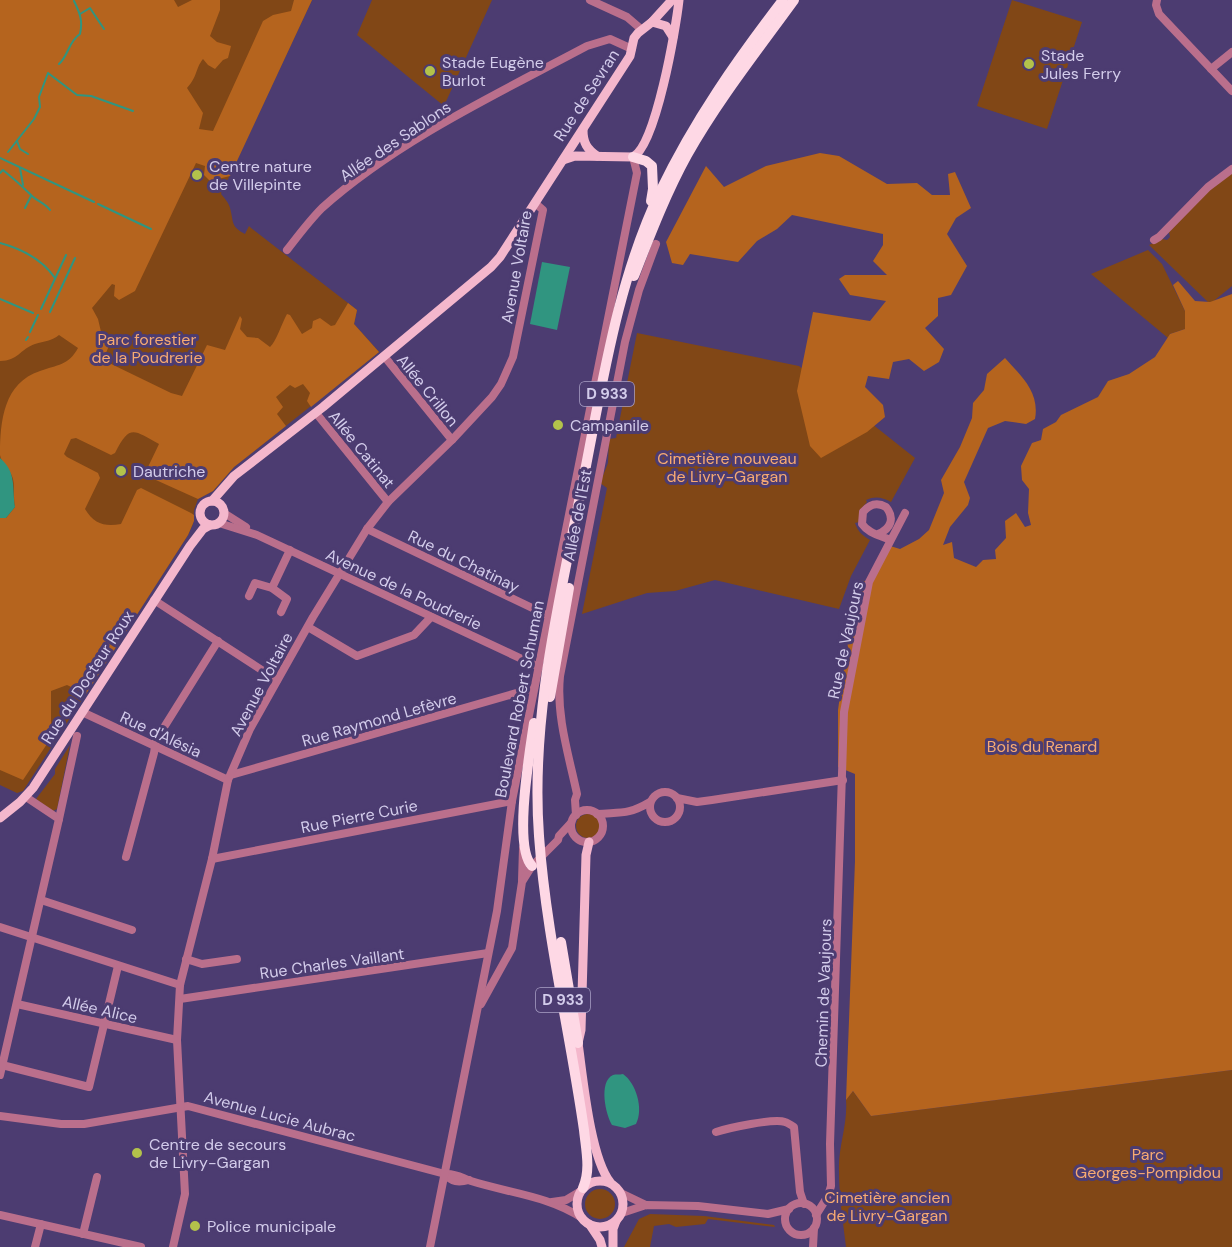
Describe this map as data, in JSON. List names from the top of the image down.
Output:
{
  "streets": {
    "highway": ["D 933"],
    "main road": ["Rue de Sevran", "Rue du Docteur Roux"],
    "street": [
      "Allée des Sablons",
      "Avenue Voltaire",
      "Allée Crillon",
      "Allée Catinat",
      "Allée de l'Est",
      "Rue du Chatinay",
      "Avenue de la Poudrerie",
      "Rue de Vaujours",
      "Boulevard Robert Schuman",
      "Rue Raymond Lefèvre",
      "Rue d'Alésia",
      "Rue Pierre Curie",
      "Rue Charles Vaillant",
      "Chemin de Vaujours",
      "Allée Alice",
      "Avenue Lucie Aubrac"
    ]
  },
  "crossings": [
    ["Rue de Sevran", "Allée des Sablons"],
    ["Rue de Sevran", "Avenue Voltaire"],
    ["Rue de Sevran", "Rue du Docteur Roux"],
    ["Avenue Voltaire", "Allée Crillon"],
    ["Avenue Voltaire", "Allée Catinat"],
    ["Avenue Voltaire", "Rue du Chatinay"],
    ["Avenue Voltaire", "Avenue de la Poudrerie"],
    ["Avenue Voltaire", "Rue du Docteur Roux"],
    ["Avenue Voltaire", "Rue Raymond Lefèvre"],
    ["Avenue Voltaire", "Rue d'Alésia"],
    ["Avenue Voltaire", "Rue Pierre Curie"],
    ["Avenue Voltaire", "Rue Charles Vaillant"],
    ["Avenue Voltaire", "Allée Alice"],
    ["Avenue Voltaire", "Avenue Lucie Aubrac"],
    ["Allée Crillon", "Rue du Docteur Roux"],
    ["D 933", "Avenue Lucie Aubrac"],
    ["Allée Catinat", "Rue du Docteur Roux"],
    ["Rue du Chatinay", "Boulevard Robert Schuman"],
    ["Avenue de la Poudrerie", "Rue du Docteur Roux"],
    ["Avenue de la Poudrerie", "Boulevard Robert Schuman"],
    ["Rue de Vaujours", "Chemin de Vaujours"],
    ["Rue du Docteur Roux", "Rue d'Alésia"],
    ["Boulevard Robert Schuman", "Rue Raymond Lefèvre"],
    ["Boulevard Robert Schuman", "Rue Pierre Curie"],
    ["Boulevard Robert Schuman", "Rue Charles Vaillant"],
    ["Boulevard Robert Schuman", "Avenue Lucie Aubrac"],
    ["Rue Raymond Lefèvre", "Rue d'Alésia"]
  ],
  "parks": [
    "Parc forestier de la Poudrerie",
    "Cimetière nouveau de Livry-Gargan",
    "Bois du Renard",
    "Parc Georges-Pompidou",
    "Cimetière ancien de Livry-Gargan"
  ],
  "places": [
    "Stade Jules Ferry",
    "Stade Eugène Burlot",
    "Centre nature de Villepinte",
    "Campanile",
    "Dautriche",
    "Centre de secours de Livry-Gargan",
    "Police municipale"
  ]
}
